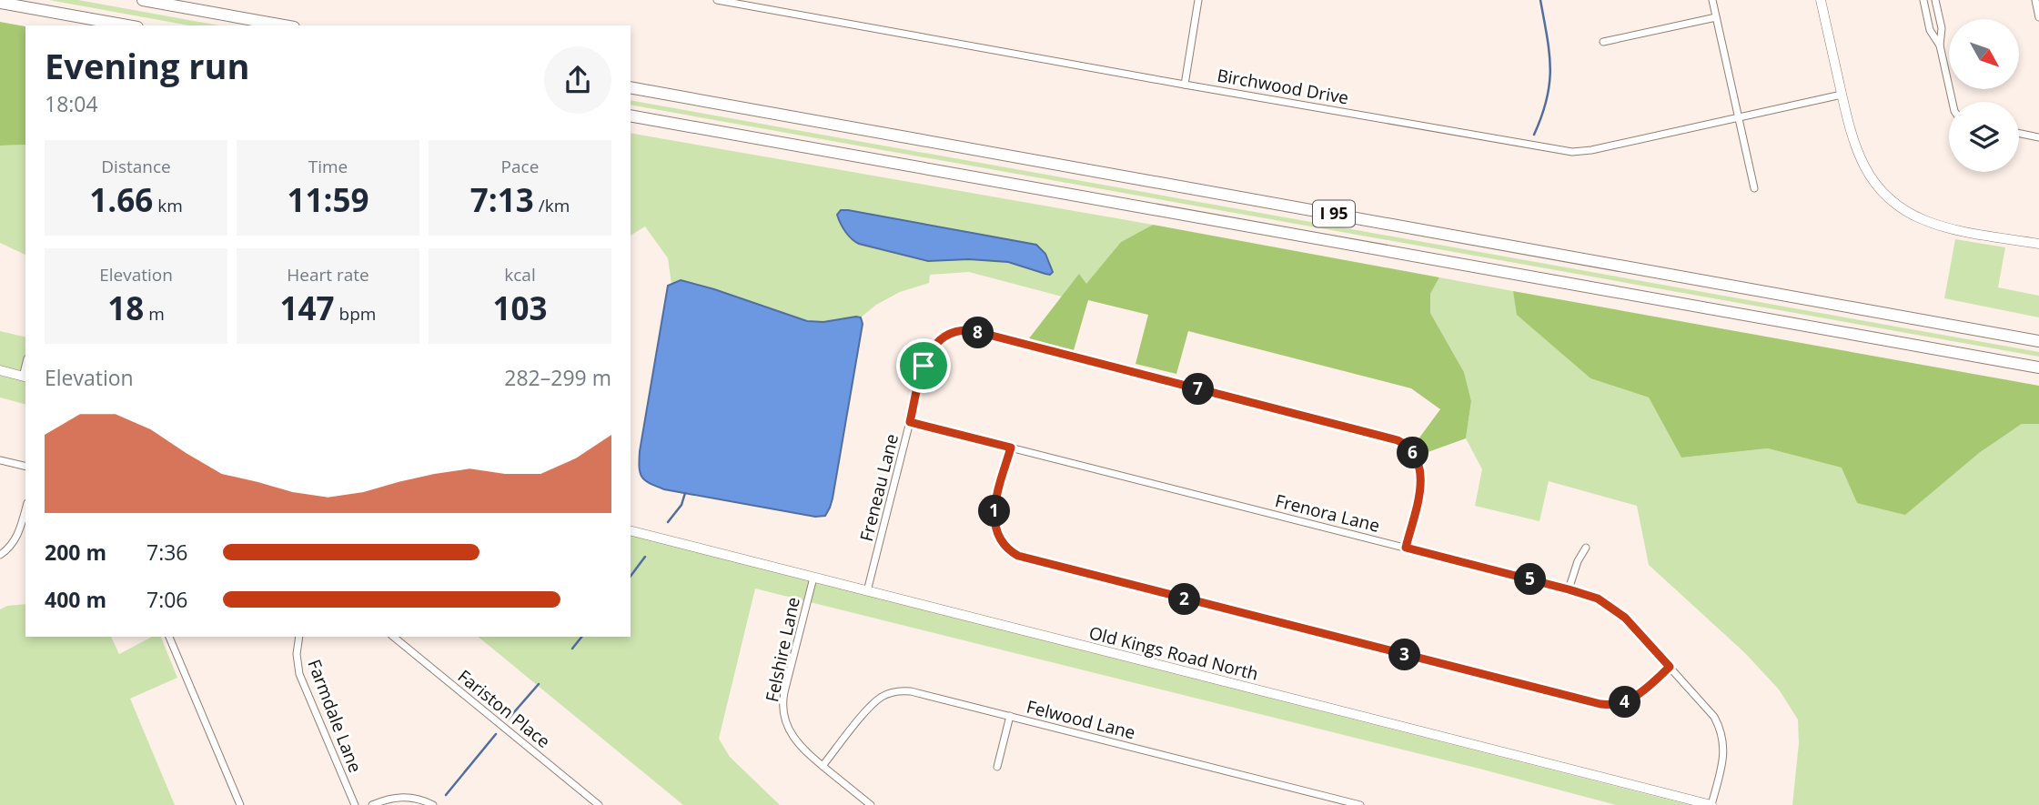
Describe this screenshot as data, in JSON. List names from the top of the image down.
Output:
{
  "streets": {
    "highway": ["I 95"],
    "street": [
      "Birchwood Drive",
      "Freneau Lane",
      "Frenora Lane",
      "Felshire Lane",
      "Old Kings Road North",
      "Fariston Place",
      "Farmdale Lane",
      "Felwood Lane"
    ]
  },
  "crossings": [
    ["Freneau Lane", "Frenora Lane"],
    ["Freneau Lane", "Old Kings Road North"],
    ["Frenora Lane", "Old Kings Road North"],
    ["Felshire Lane", "Old Kings Road North"],
    ["Felshire Lane", "Felwood Lane"]
  ],
  "north": "bottom right",
  "page": {
    "heading": ["Evening run", "18:04"],
    "stats": [
      ["Distance", "1.66 km"],
      ["Time", "11:59"],
      ["Pace", "7:13 /km"],
      ["Elevation", "18 m"],
      ["Heart rate", "147 bpm"],
      ["kcal", "103"]
    ],
    "pins": [
      "8",
      "7",
      "6",
      "1",
      "5",
      "2",
      "3",
      "4"
    ],
    "chart": ["Elevation", "282–299 m"],
    "list": [
      {
        "name": "200 m",
        "note": "7:36"
      },
      {
        "name": "400 m",
        "note": "7:06"
      }
    ]
  }
}
